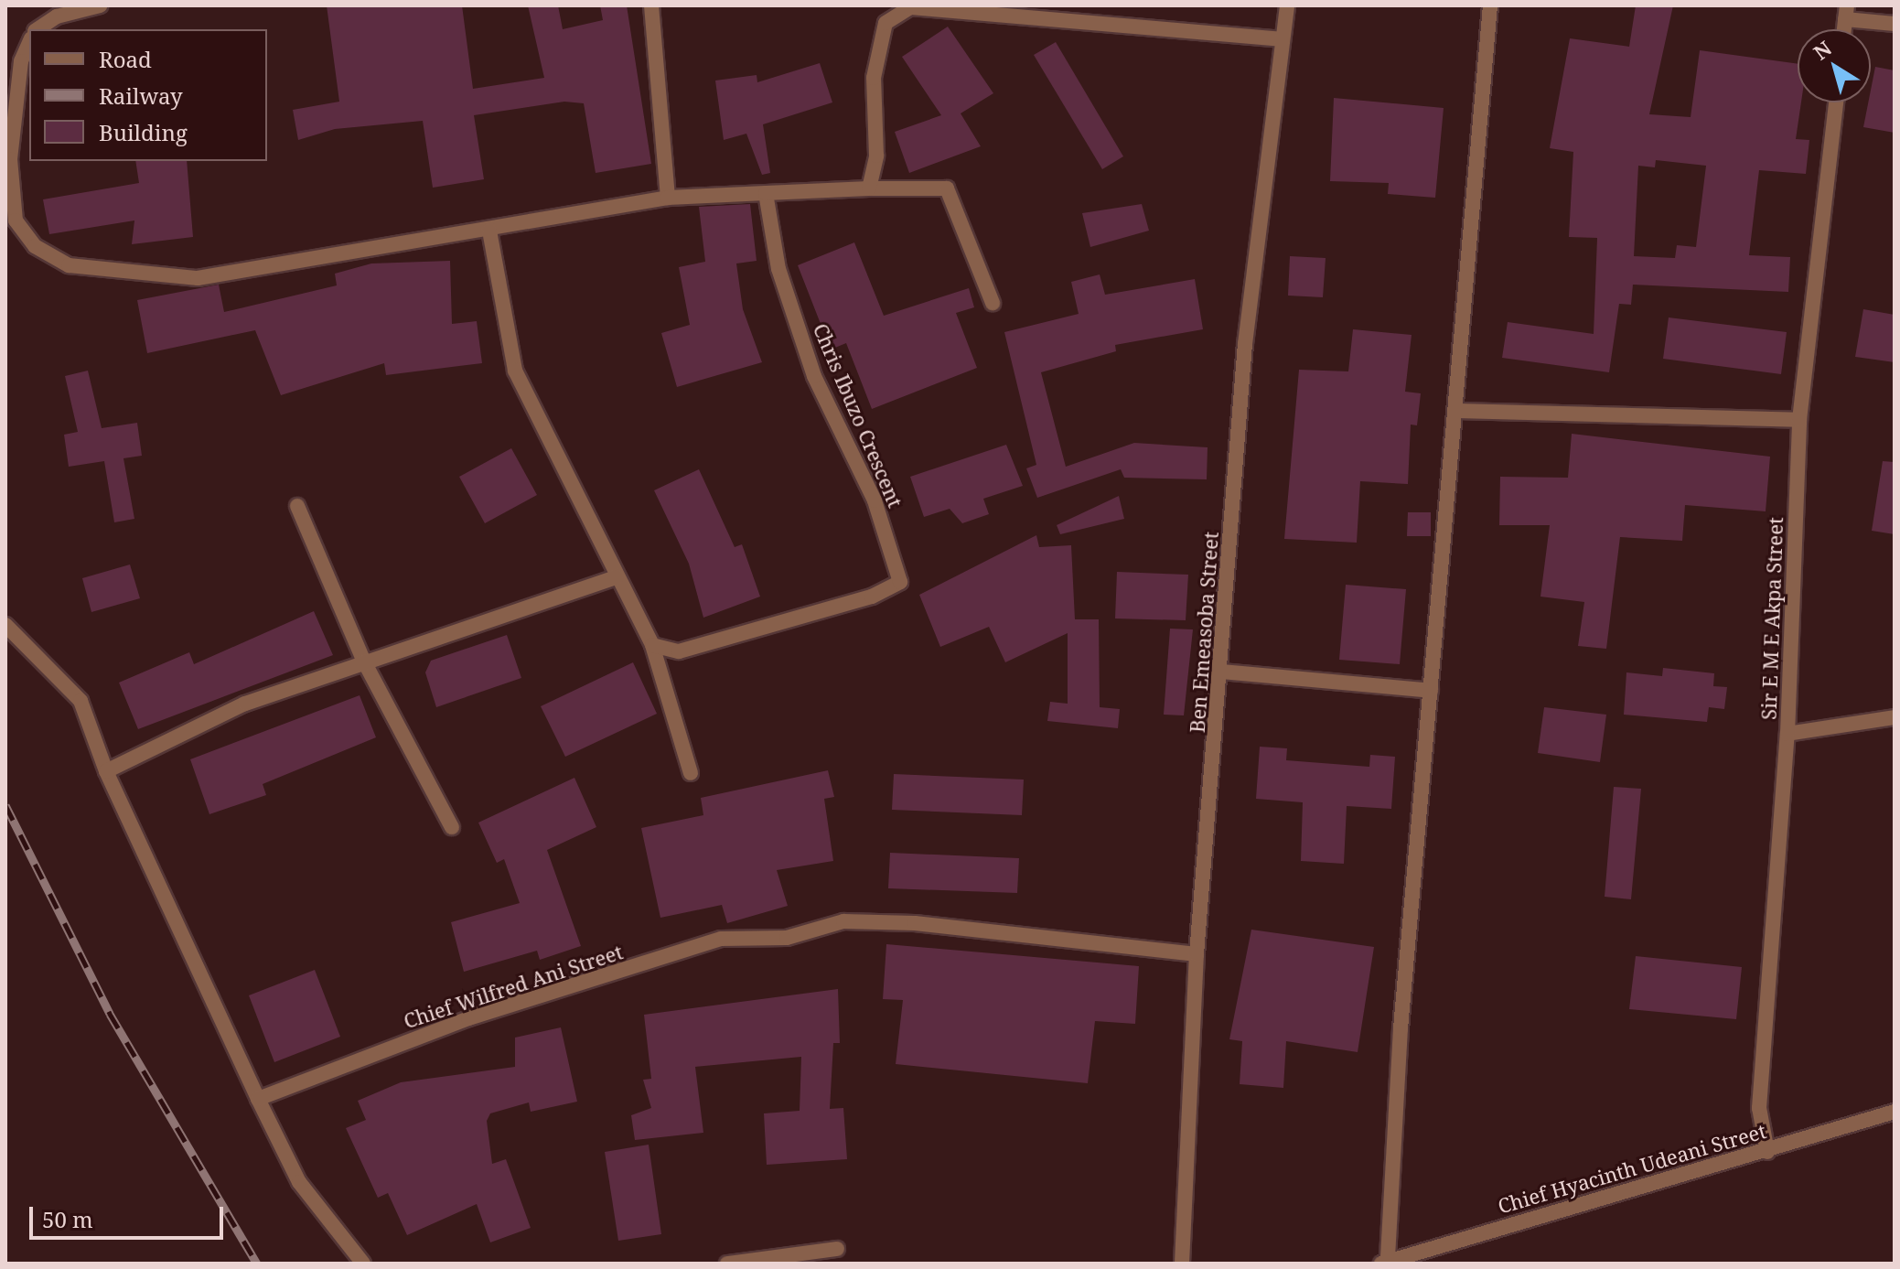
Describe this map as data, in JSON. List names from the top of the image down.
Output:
{
  "streets": {
    "street": [
      "Chris Ibuzo Crescent",
      "Sir E M E Akpa Street",
      "Ben Emeasoba Street",
      "Chief Wilfred Ani Street",
      "Chief Hyacinth Udeani Street"
    ]
  },
  "crossings": [
    ["Sir E M E Akpa Street", "Chief Hyacinth Udeani Street"],
    ["Ben Emeasoba Street", "Chief Wilfred Ani Street"]
  ],
  "legend": ["Road", "Railway", "Building"],
  "scale_bar": "50 m",
  "north": "top left"
}
